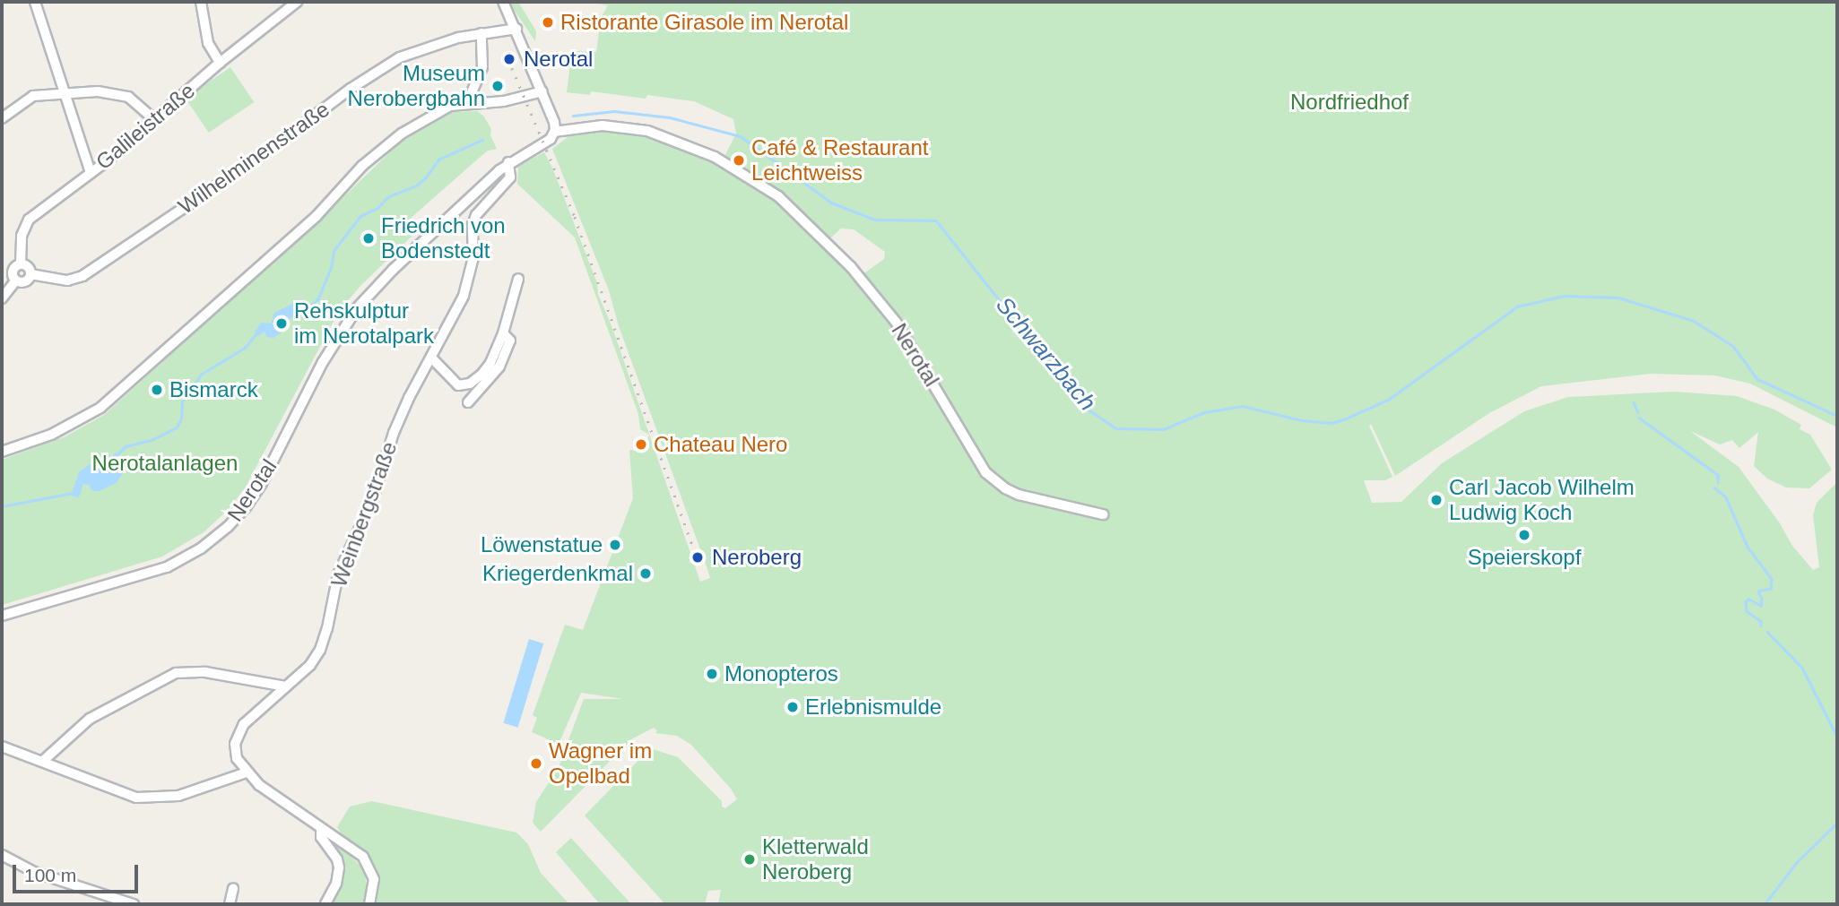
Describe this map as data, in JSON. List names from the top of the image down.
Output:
{
  "streets": {
    "street": [
      "Galileistraße",
      "Wilhelminenstraße",
      "Nerotal",
      "Weinbergstraße"
    ]
  },
  "crossings": [
    ["Galileistraße", "Wilhelminenstraße"],
    ["Nerotal", "Weinbergstraße"]
  ],
  "water": ["Schwarzbach"],
  "parks": ["Nordfriedhof", "Nerotalanlagen"],
  "places": [
    "Ristorante Girasole im Nerotal",
    "Nerotal",
    "Museum Nerobergbahn",
    "Café & Restaurant Leichtweiss",
    "Friedrich von Bodenstedt",
    "Rehskulptur im Nerotalpark",
    "Bismarck",
    "Chateau Nero",
    "Carl Jacob Wilhelm Ludwig Koch",
    "Speierskopf",
    "Löwenstatue",
    "Neroberg",
    "Kriegerdenkmal",
    "Monopteros",
    "Erlebnismulde",
    "Wagner im Opelbad",
    "Kletterwald Neroberg"
  ],
  "scale_bar": "100 m"
}
